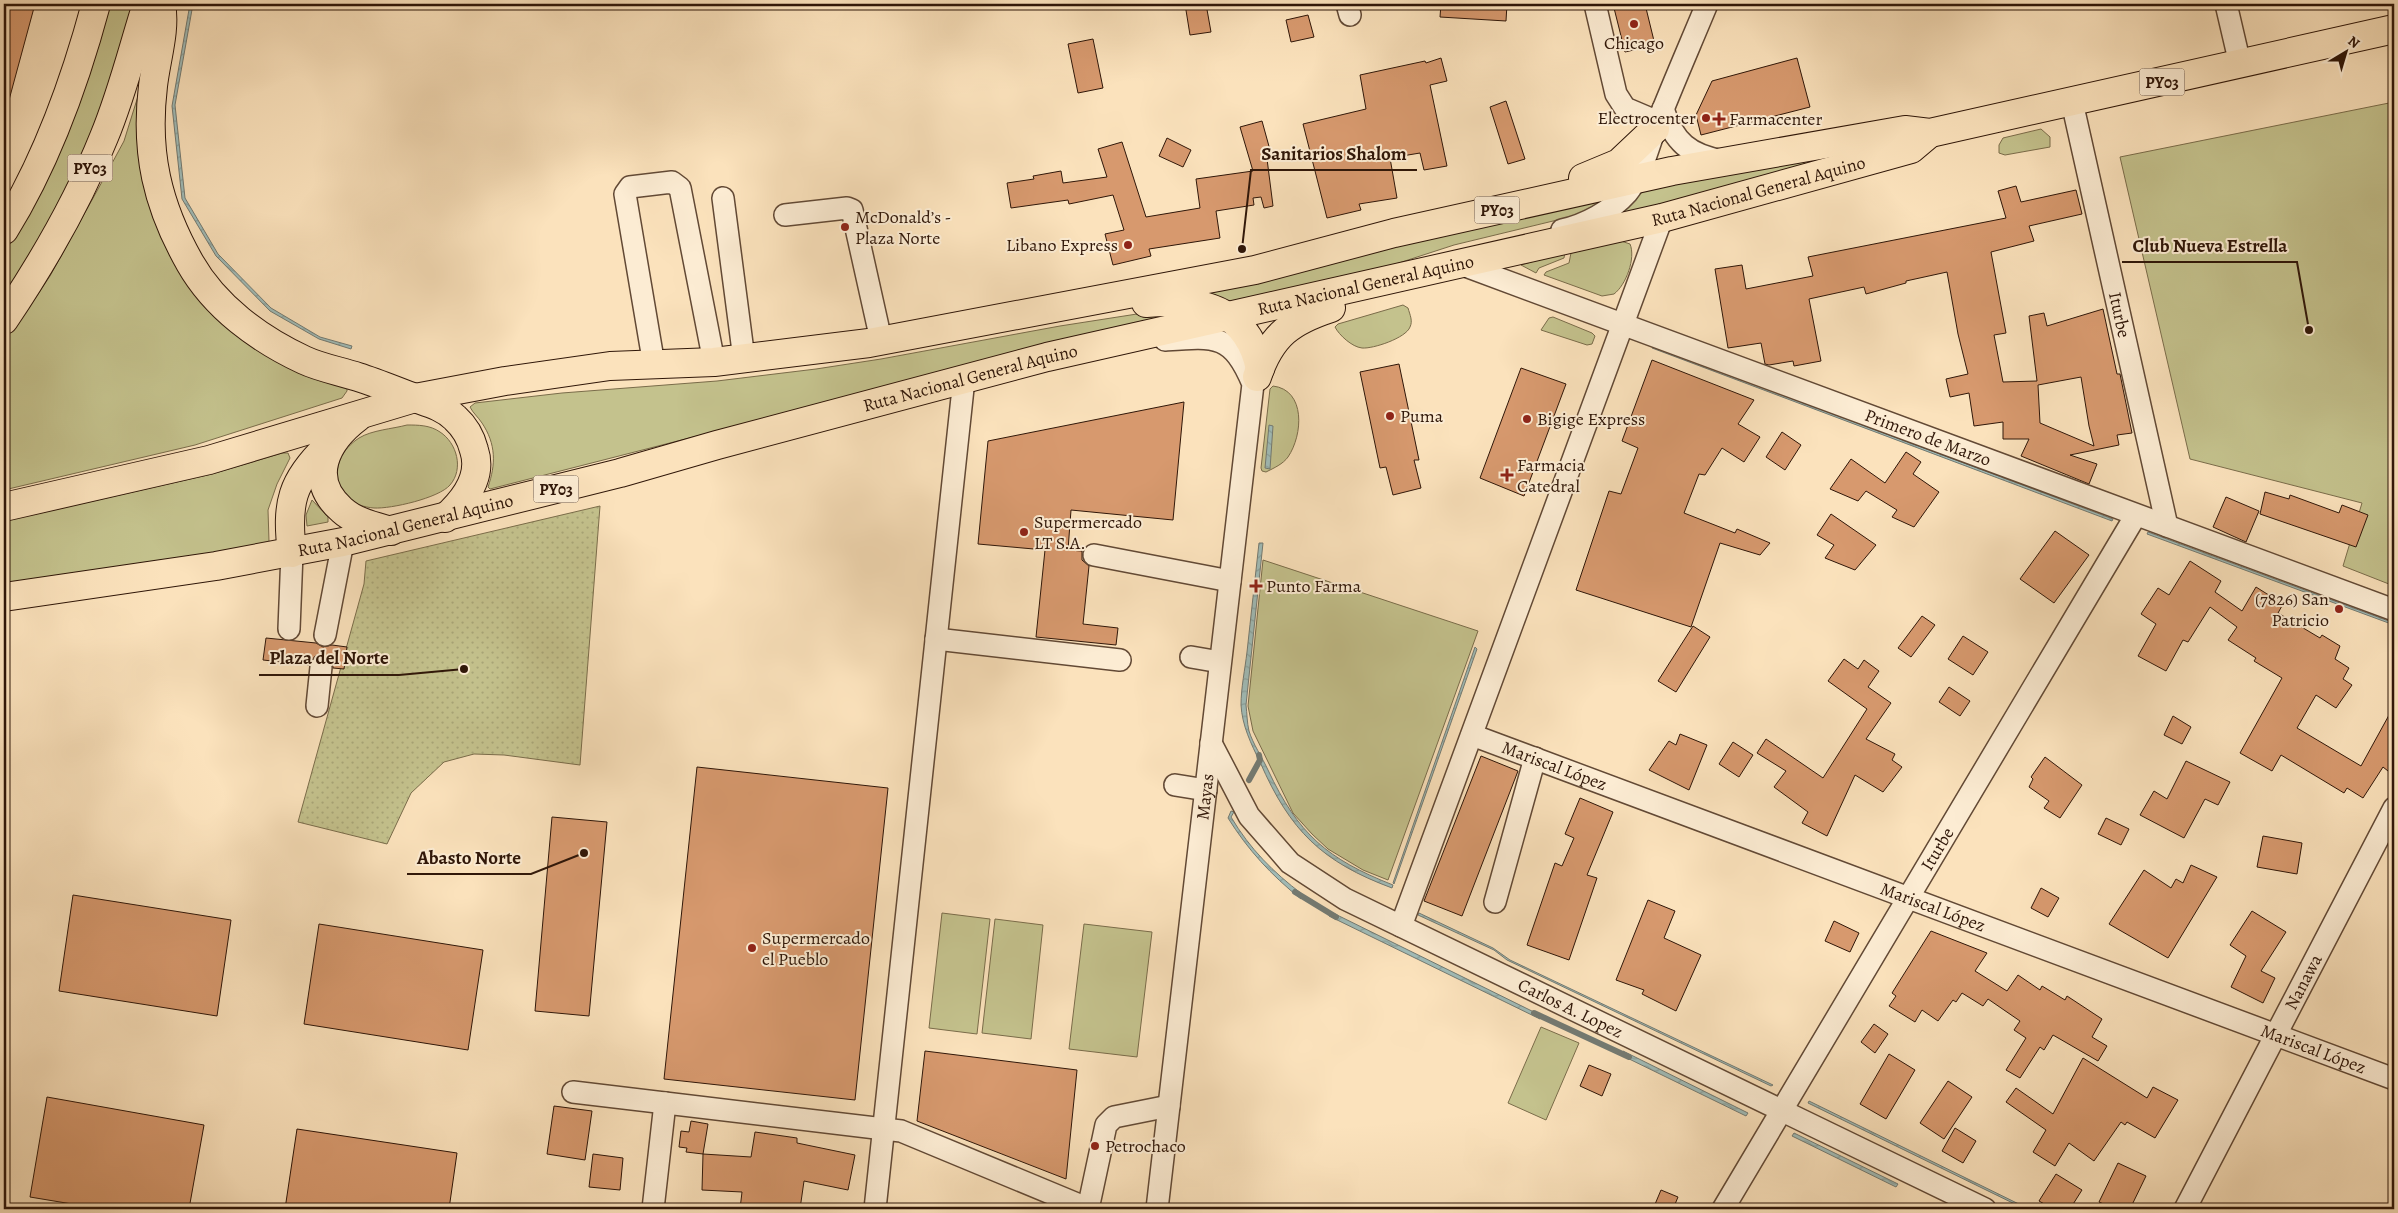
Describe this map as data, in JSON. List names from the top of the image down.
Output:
{
  "streets": {
    "highway": ["PY03", "Ruta Nacional General Aquino"],
    "street": [
      "Iturbe",
      "Primero de Marzo",
      "Mariscal López",
      "Mayas",
      "Nanawa",
      "Carlos A. Lopez"
    ]
  },
  "crossings": [
    ["Ruta Nacional General Aquino", "Iturbe"],
    ["Ruta Nacional General Aquino", "Primero de Marzo"],
    ["Iturbe", "Primero de Marzo"],
    ["Iturbe", "Mariscal López"],
    ["Iturbe", "Carlos A. Lopez"],
    ["Mariscal López", "Nanawa"],
    ["Mayas", "Carlos A. Lopez"]
  ],
  "places": {
    "other": [
      "Chicago",
      "Electrocenter",
      "McDonald’s - Plaza Norte",
      "Libano Express",
      "Sanitarios Shalom",
      "Club Nueva Estrella",
      "Puma",
      "Bigige Express",
      "Supermercado LT S.A.",
      "(7826) San Patricio",
      "Plaza del Norte",
      "Abasto Norte",
      "Supermercado el Pueblo",
      "Petrochaco"
    ],
    "health": ["Farmacenter", "Farmacia Catedral", "Punto Farma"]
  },
  "north": "top right"
}
